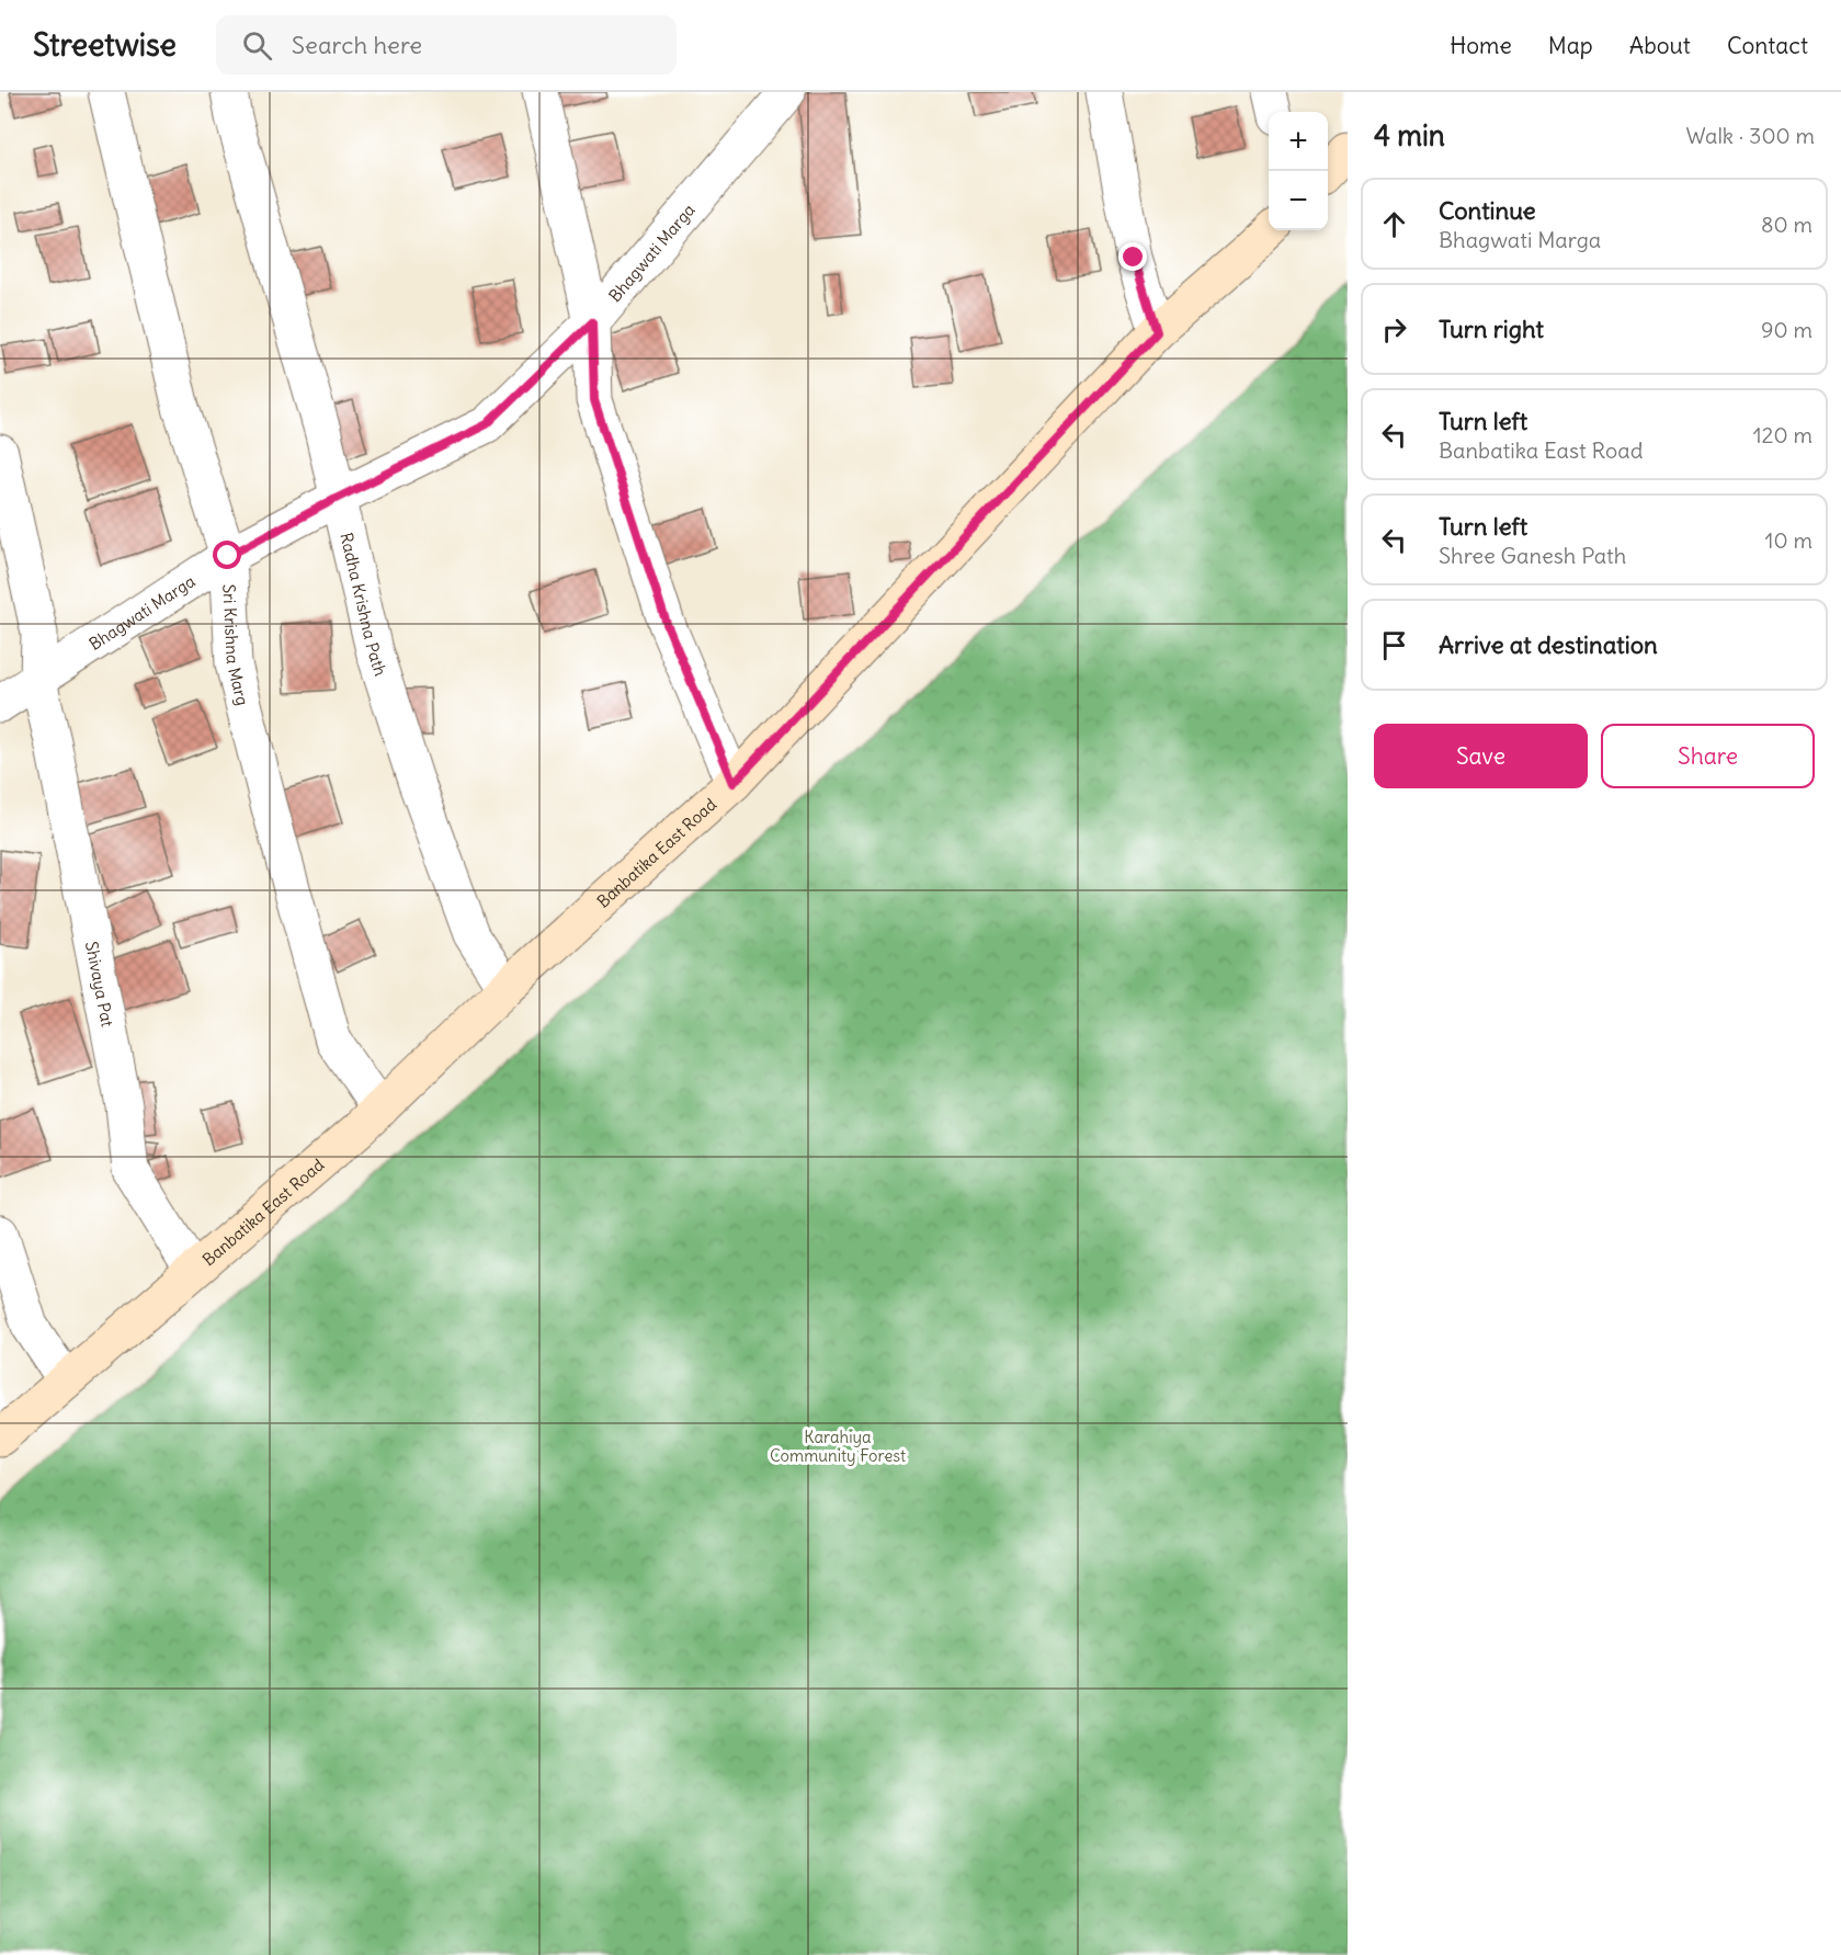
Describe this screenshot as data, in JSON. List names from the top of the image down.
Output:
{
  "streets": {
    "street": [
      "Bhagwati Marga",
      "Radha Krishna Path",
      "Sri Krishna Marg",
      "Banbatika East Road",
      "Shivaya Pat"
    ]
  },
  "crossings": [
    ["Bhagwati Marga", "Radha Krishna Path"],
    ["Bhagwati Marga", "Sri Krishna Marg"],
    ["Bhagwati Marga", "Shivaya Pat"],
    ["Radha Krishna Path", "Banbatika East Road"],
    ["Sri Krishna Marg", "Banbatika East Road"],
    ["Banbatika East Road", "Shivaya Pat"]
  ],
  "parks": ["Karahiya Community Forest"],
  "page": {
    "header": "Streetwise",
    "search": "Search here",
    "nav": [
      "Home",
      "Map",
      "About",
      "Contact"
    ],
    "heading": ["4 min", "Walk · 300 m"],
    "map_buttons": ["+", "−"],
    "list": [
      ["Continue", "Bhagwati Marga", "80 m"],
      ["Turn right", "90 m"],
      ["Turn left", "Banbatika East Road", "120 m"],
      ["Turn left", "Shree Ganesh Path", "10 m"],
      "Arrive at destination"
    ],
    "buttons": ["Save", "Share"]
  }
}
